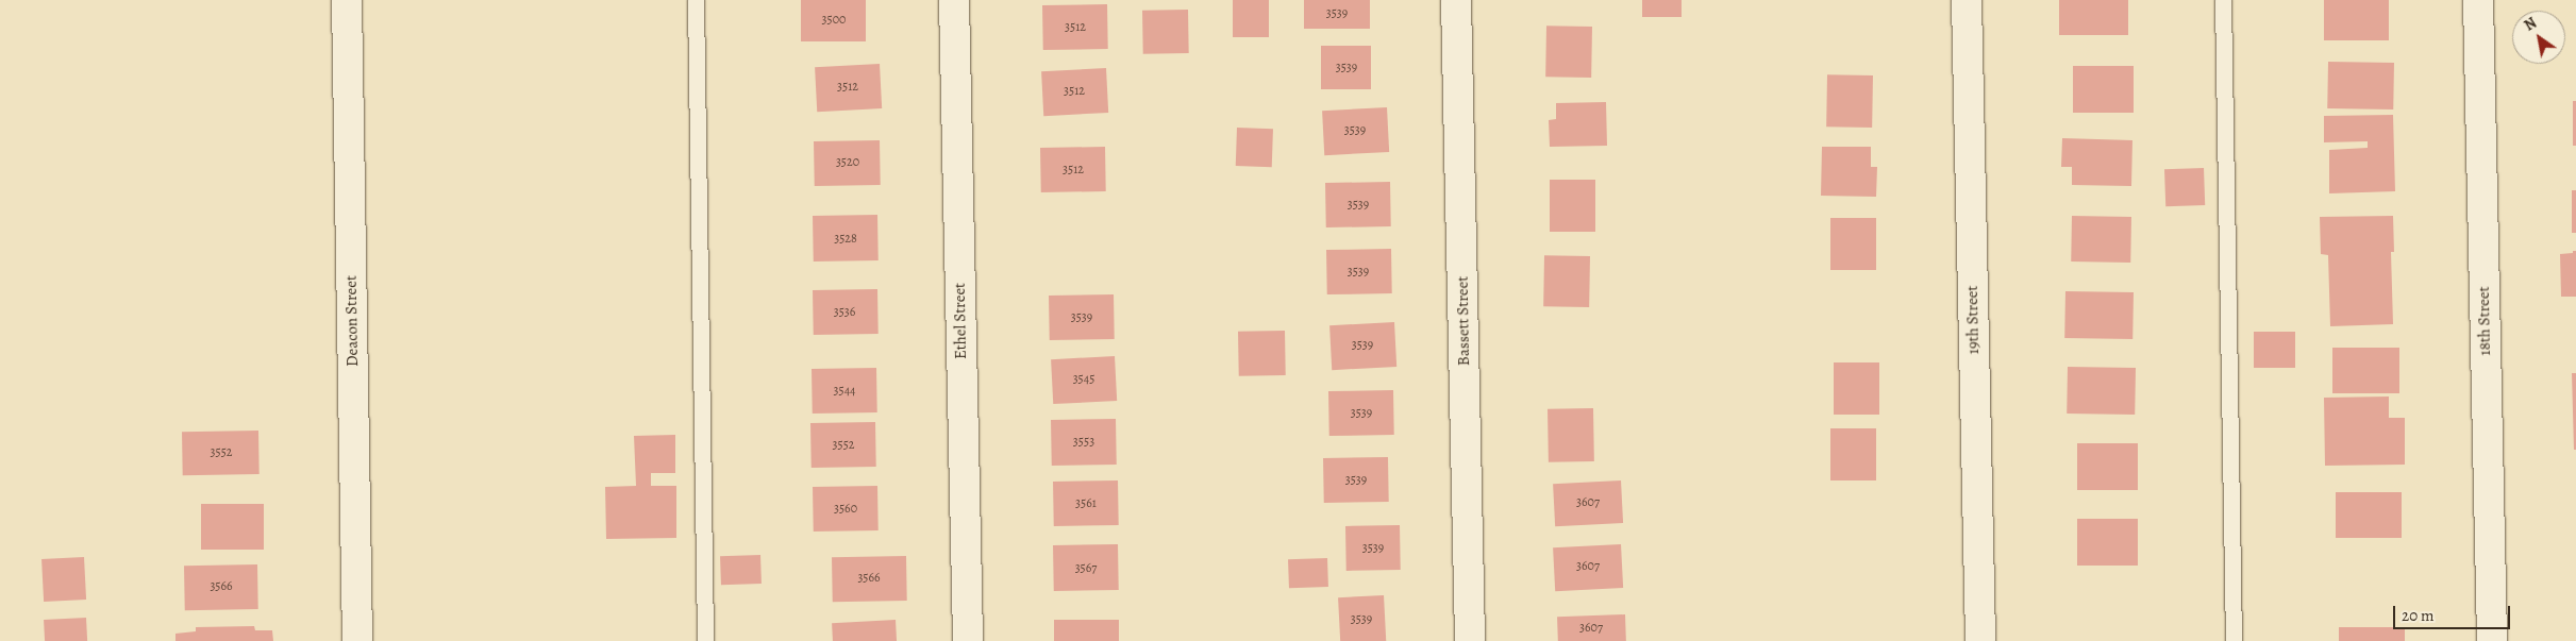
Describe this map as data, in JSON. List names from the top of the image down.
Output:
{
  "streets": {
    "street": [
      "19th Street",
      "Deacon Street",
      "Ethel Street",
      "Bassett Street",
      "18th Street"
    ]
  },
  "house_numbers": [
    "3539",
    "3500",
    "3512",
    "3539",
    "3512",
    "3512",
    "3539",
    "3520",
    "3512",
    "3539",
    "3528",
    "3539",
    "3536",
    "3539",
    "3539",
    "3545",
    "3544",
    "3539",
    "3553",
    "3552",
    "3552",
    "3539",
    "3607",
    "3561",
    "3560",
    "3539",
    "3607",
    "3567",
    "3566",
    "3566",
    "3539",
    "3607"
  ],
  "scale_bar": "20 m",
  "north": "top left"
}
